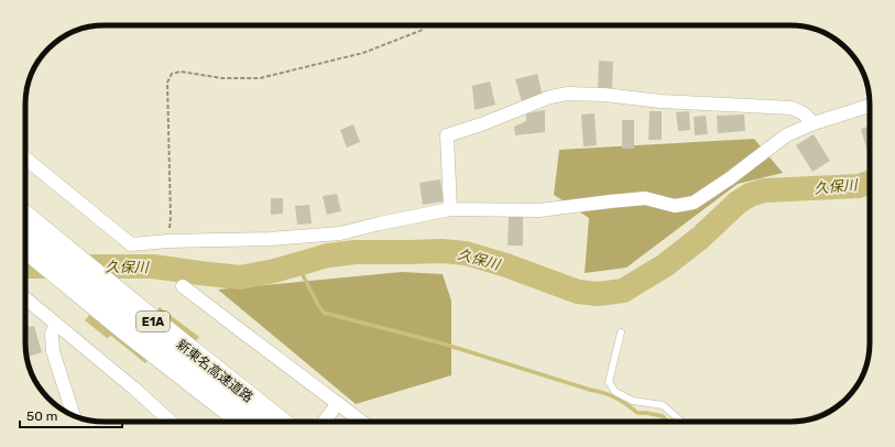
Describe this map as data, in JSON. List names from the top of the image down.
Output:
{
  "streets": {
    "highway": ["E1A", "新東名高速道路"]
  },
  "water": ["久保川"],
  "scale_bar": "50 m"
}
